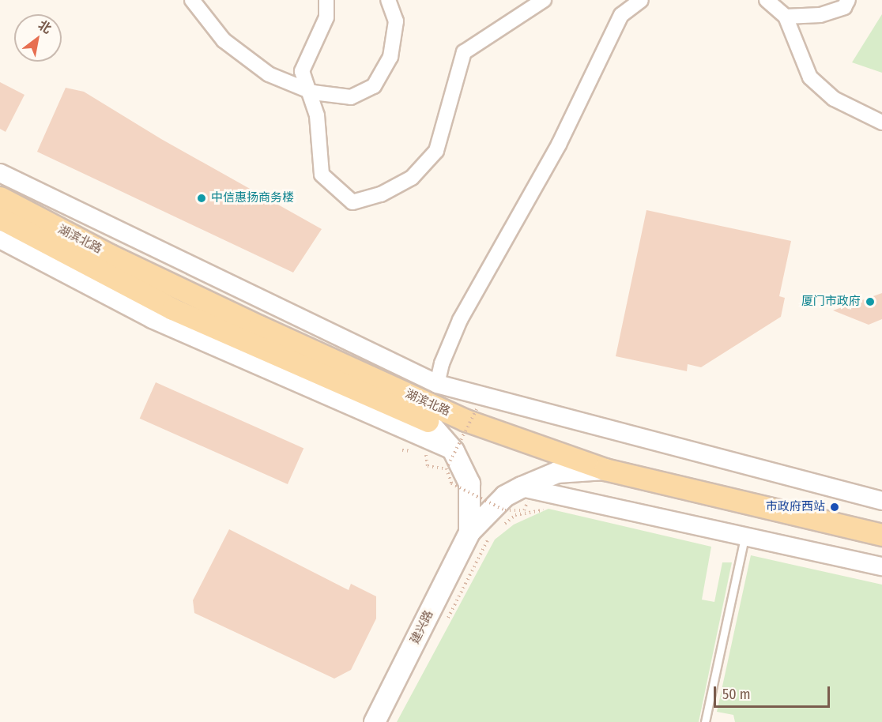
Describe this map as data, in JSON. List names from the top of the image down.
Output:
{
  "streets": {
    "main road": ["湖滨北路", "建兴路"]
  },
  "crossings": [
    ["湖滨北路", "建兴路"]
  ],
  "places": ["中信惠扬商务楼", "厦门市政府", "市政府西站"],
  "scale_bar": "50 m",
  "north": "top right"
}
